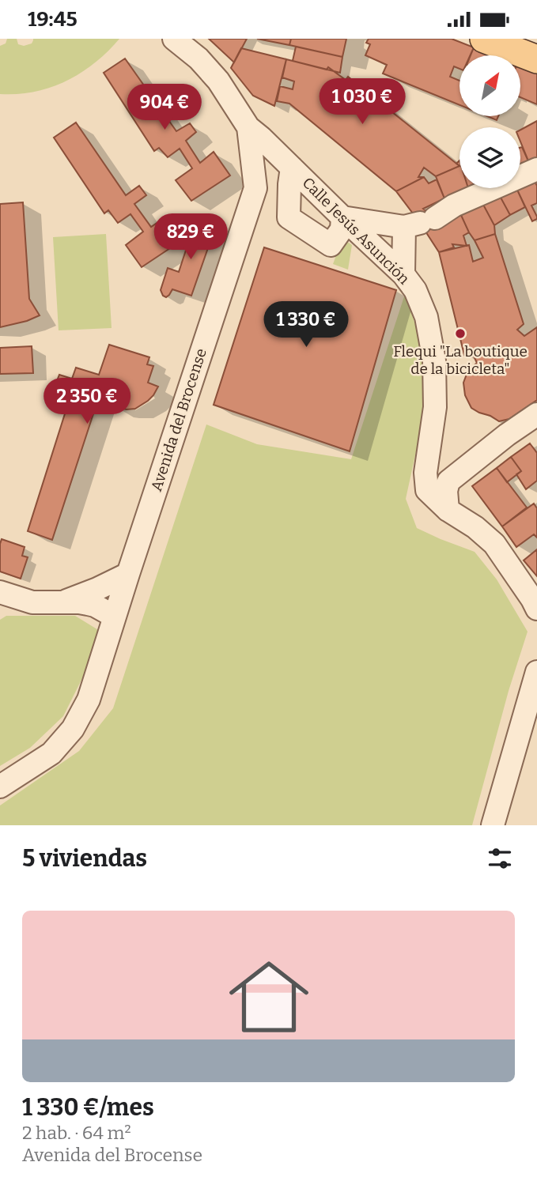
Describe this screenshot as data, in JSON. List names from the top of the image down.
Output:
{
  "streets": {
    "street": ["Calle Jesús Asunción", "Avenida del Brocense"]
  },
  "crossings": [
    ["Calle Jesús Asunción", "Avenida del Brocense"]
  ],
  "places": ["Flequi \"La boutique de la bicicleta\""],
  "north": "top right",
  "page": {
    "status": "19:45",
    "price": [
      "1 030 €",
      "904 €",
      "829 €",
      "1 330 €",
      "2 350 €"
    ],
    "heading": "5 viviendas",
    "list": [
      {
        "name": "1 330 €/mes",
        "note": "2 hab. · 64 m² · Avenida del Brocense"
      }
    ]
  }
}
